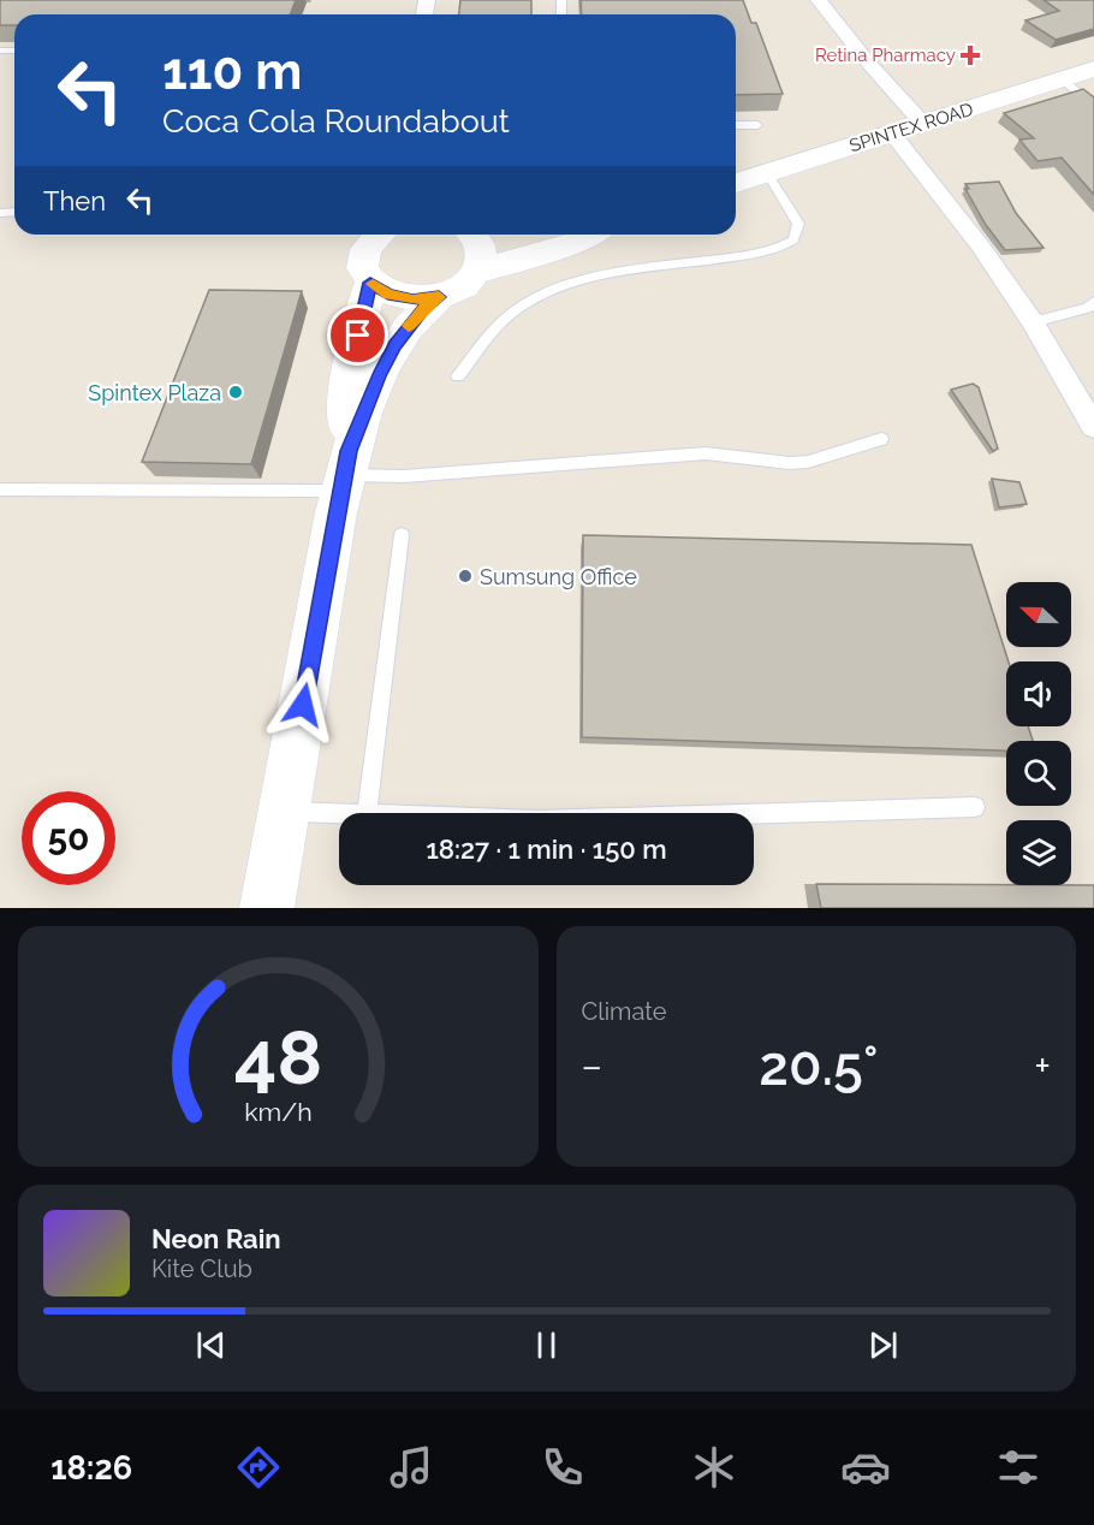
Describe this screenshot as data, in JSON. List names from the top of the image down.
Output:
{
  "streets": {
    "main road": ["SPINTEX ROAD"]
  },
  "places": {
    "health": ["Retina Pharmacy"],
    "other": ["Spintex Plaza", "Sumsung Office"]
  },
  "north": "left",
  "page": {
    "turn": ["110 m", "Coca Cola Roundabout"],
    "then": "Then",
    "limit": "50",
    "trip": "18:27 · 1 min · 150 m",
    "tile": "Climate",
    "heat": ["−", "20.5°", "+"],
    "song": ["Neon Rain", "Kite Club"],
    "tabs": "18:26",
    "gauge": ["48", "km/h"]
  }
}
